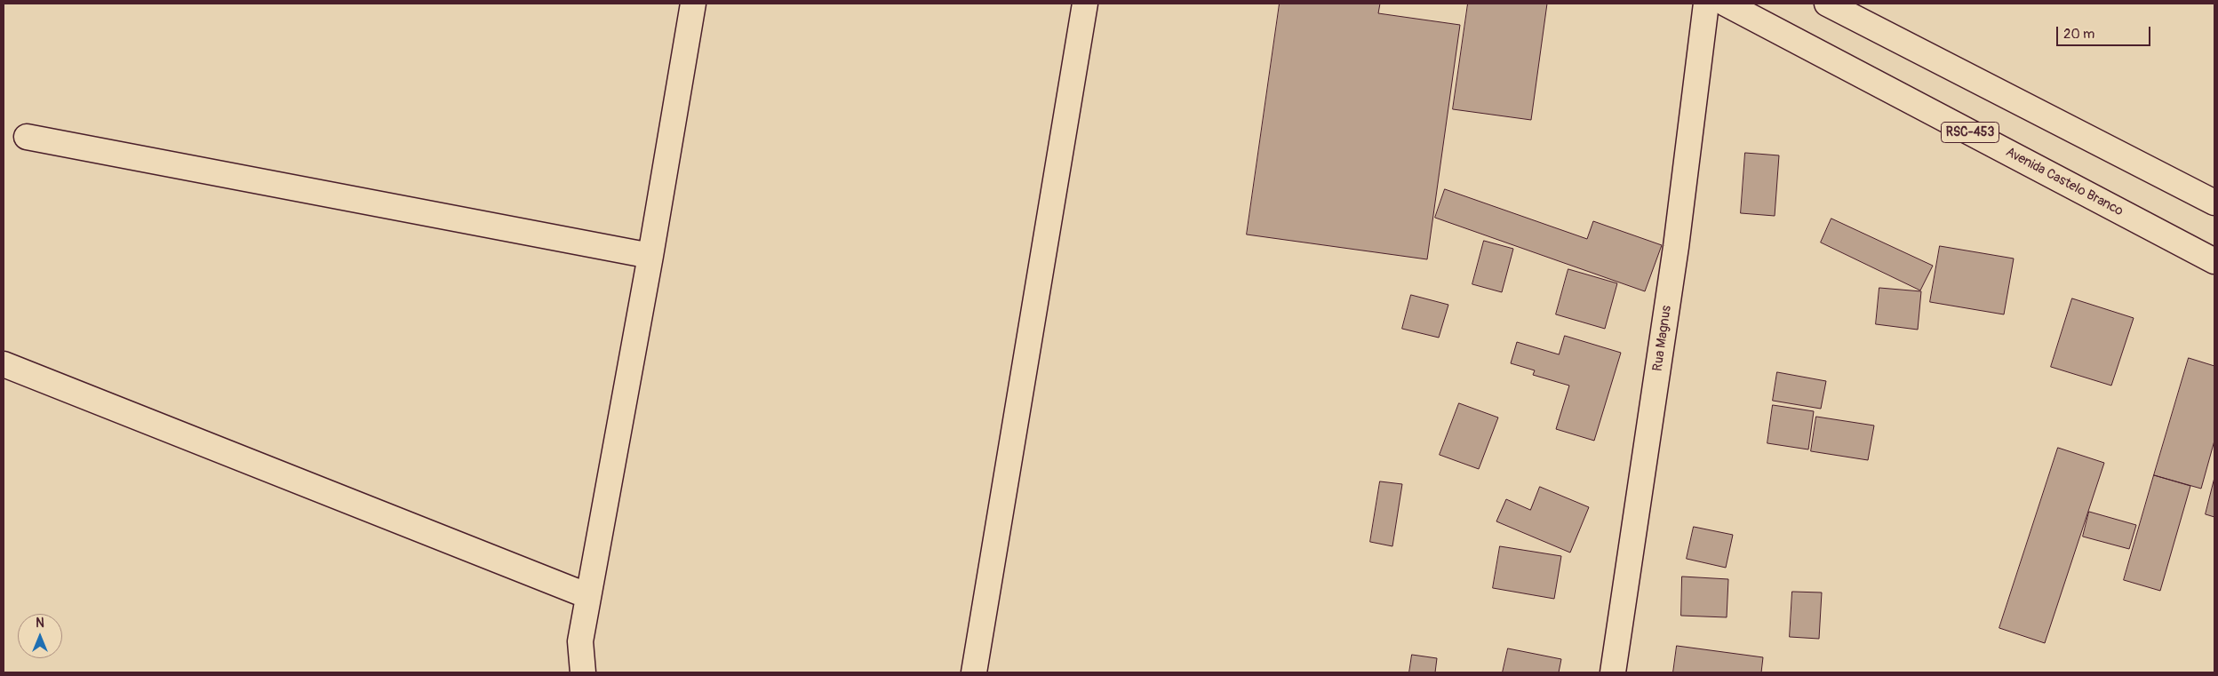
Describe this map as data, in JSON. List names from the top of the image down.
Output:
{
  "streets": {
    "street": ["RSC-453", "Avenida Castelo Branco", "Rua Magnus"]
  },
  "scale_bar": "20 m",
  "north": "top"
}
